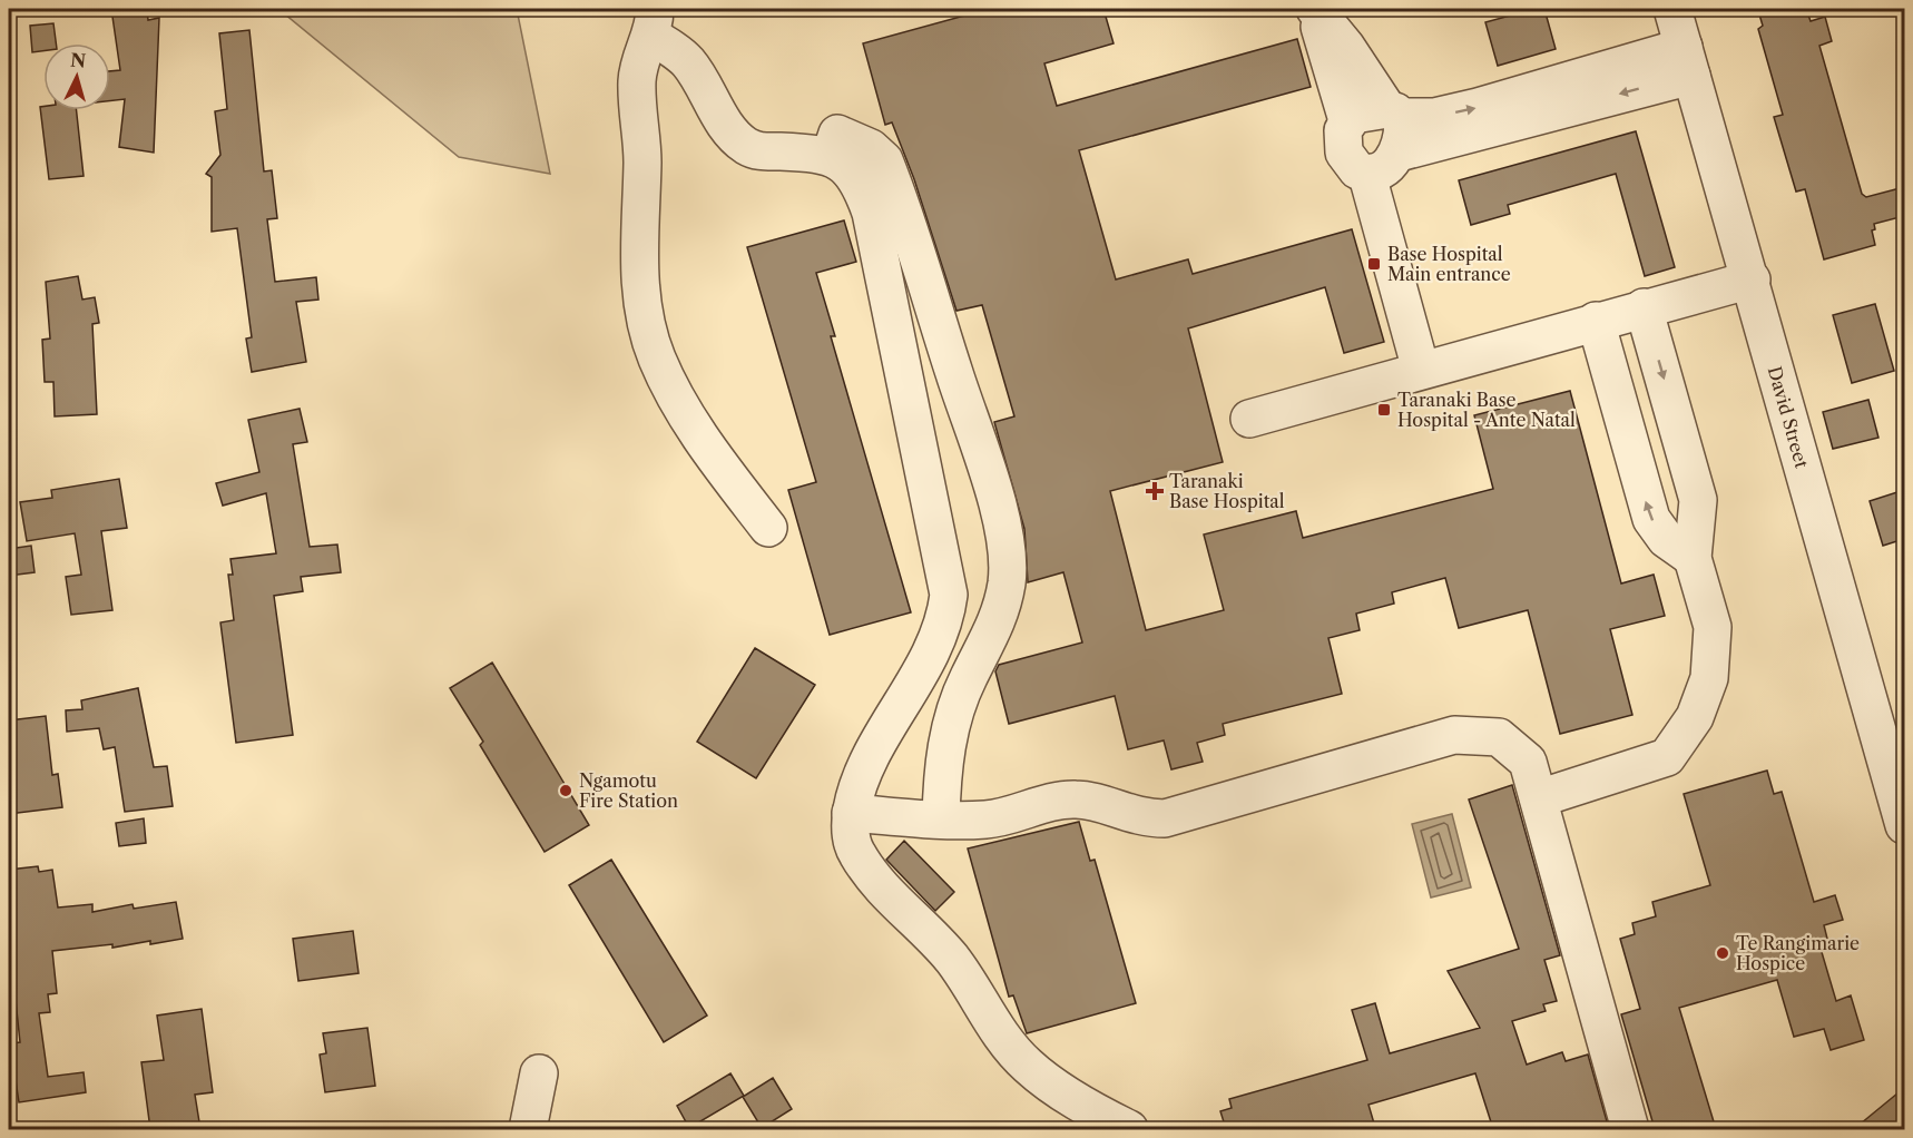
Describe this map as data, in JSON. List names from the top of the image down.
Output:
{
  "streets": {
    "street": ["David Street"]
  },
  "places": {
    "transit": ["Base Hospital Main entrance", "Taranaki Base Hospital - Ante Natal"],
    "health": ["Taranaki Base Hospital"],
    "other": ["Ngamotu Fire Station", "Te Rangimarie Hospice"]
  },
  "north": "top"
}
